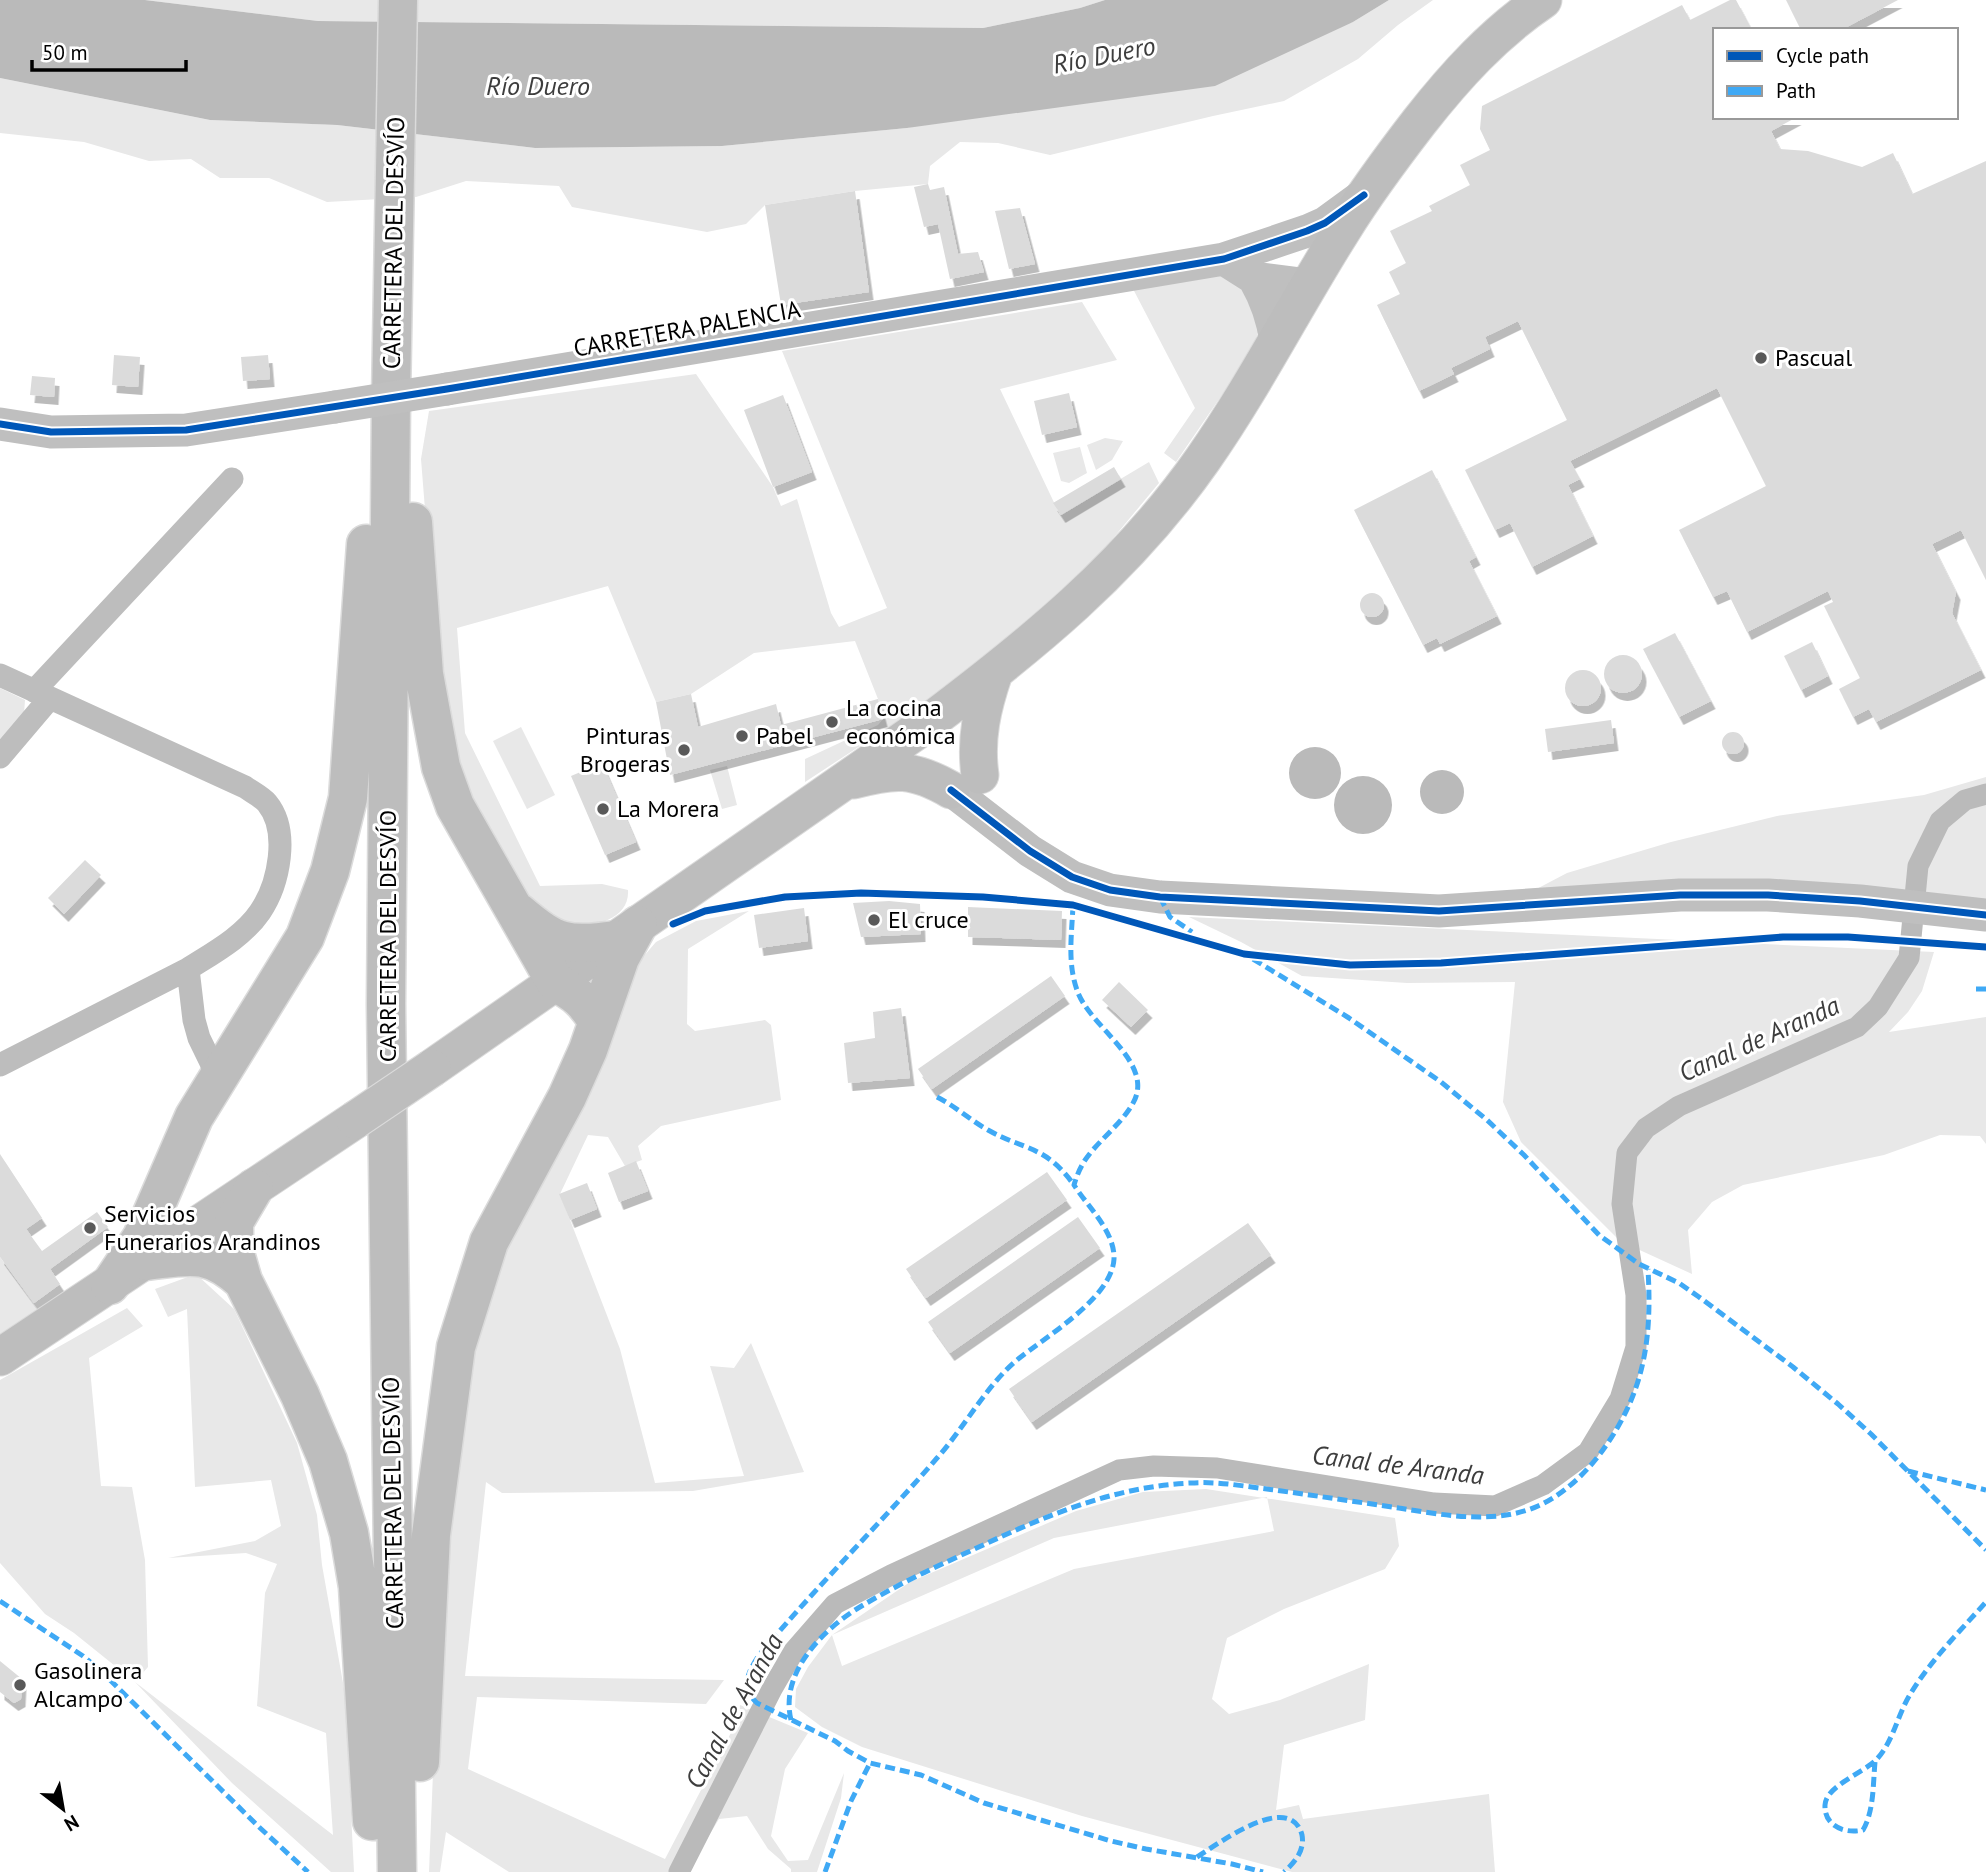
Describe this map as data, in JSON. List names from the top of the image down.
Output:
{
  "streets": {
    "highway": ["CARRETERA DEL DESVÍO"],
    "street": ["CARRETERA PALENCIA"]
  },
  "water": ["Río Duero", "Canal de Aranda"],
  "places": [
    "Pascual",
    "La cocina económica",
    "Pabel",
    "Pinturas Brogeras",
    "La Morera",
    "El cruce",
    "Servicios Funerarios Arandinos",
    "Gasolinera Alcampo"
  ],
  "legend": ["Cycle path", "Path"],
  "scale_bar": "50 m",
  "north": "bottom right"
}
